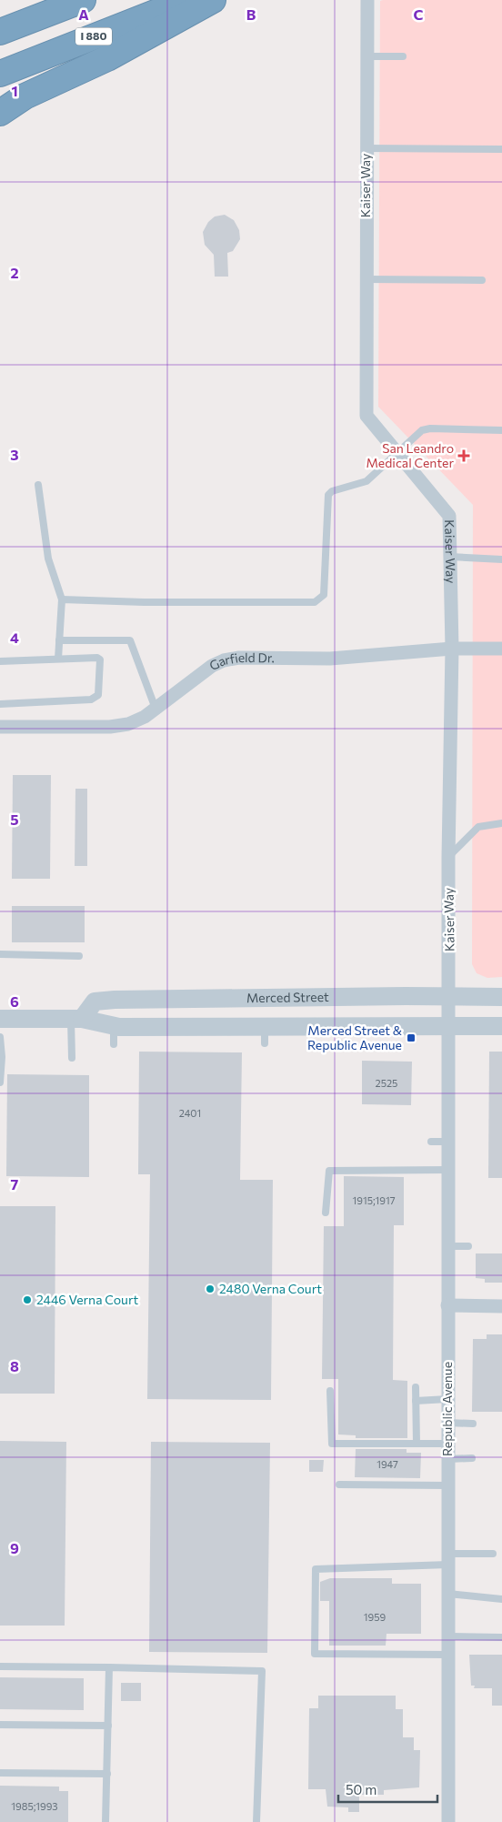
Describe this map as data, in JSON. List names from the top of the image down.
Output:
{
  "streets": {
    "highway": ["I 880"],
    "street": [
      "Kaiser Way",
      "Garfield Dr.",
      "Merced Street",
      "Republic Avenue"
    ]
  },
  "crossings": [
    ["Kaiser Way", "Garfield Dr."],
    ["Kaiser Way", "Merced Street"],
    ["Kaiser Way", "Republic Avenue"],
    ["Merced Street", "Republic Avenue"]
  ],
  "places": {
    "health": ["San Leandro Medical Center"],
    "transit": ["Merced Street & Republic Avenue"],
    "other": ["2480 Verna Court", "2446 Verna Court"]
  },
  "house_numbers": [
    "2525",
    "2401",
    "1915;1917",
    "1947",
    "1959",
    "1985;1993"
  ],
  "scale_bar": "50 m",
  "grid": {
    "columns": ["A", "B", "C"],
    "rows": [
      "1",
      "2",
      "3",
      "4",
      "5",
      "6",
      "7",
      "8",
      "9"
    ]
  }
}
